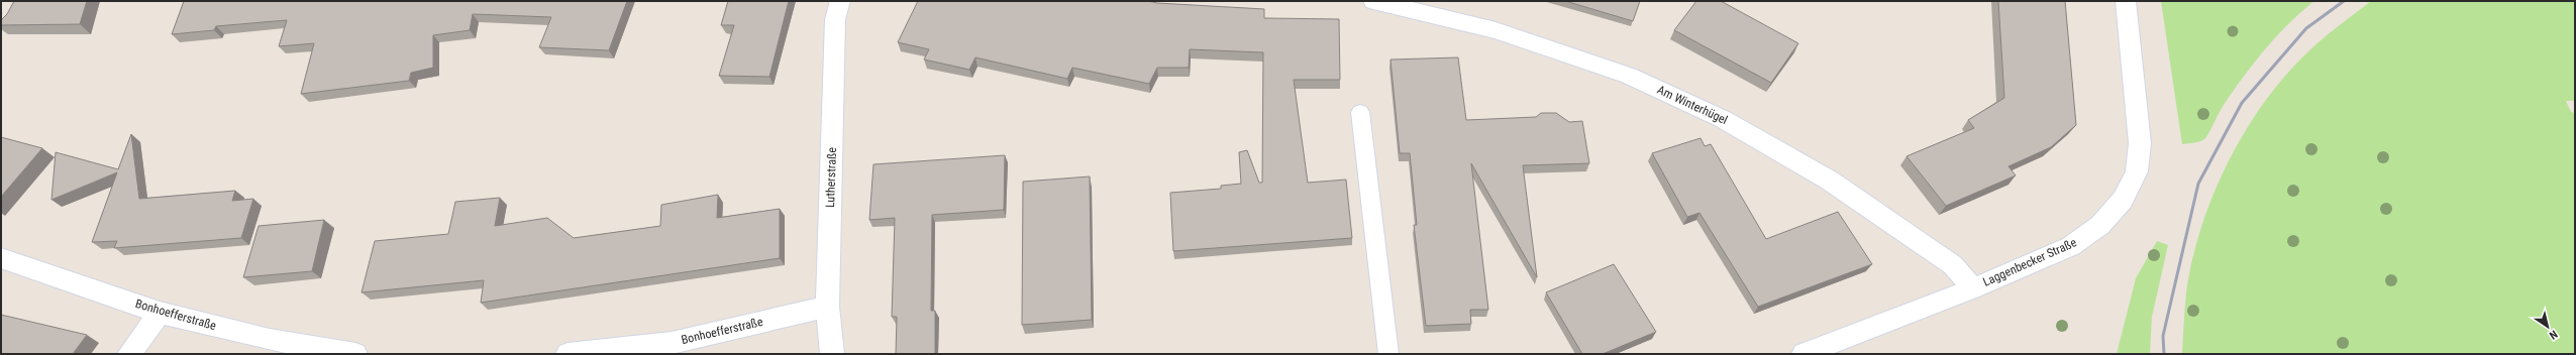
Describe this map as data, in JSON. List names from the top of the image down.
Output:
{
  "streets": {
    "street": [
      "Am Winterhügel",
      "Lutherstraße",
      "Laggenbecker Straße",
      "Bonhoefferstraße"
    ]
  },
  "crossings": [
    ["Am Winterhügel", "Laggenbecker Straße"],
    ["Lutherstraße", "Bonhoefferstraße"]
  ],
  "north": "bottom right"
}
